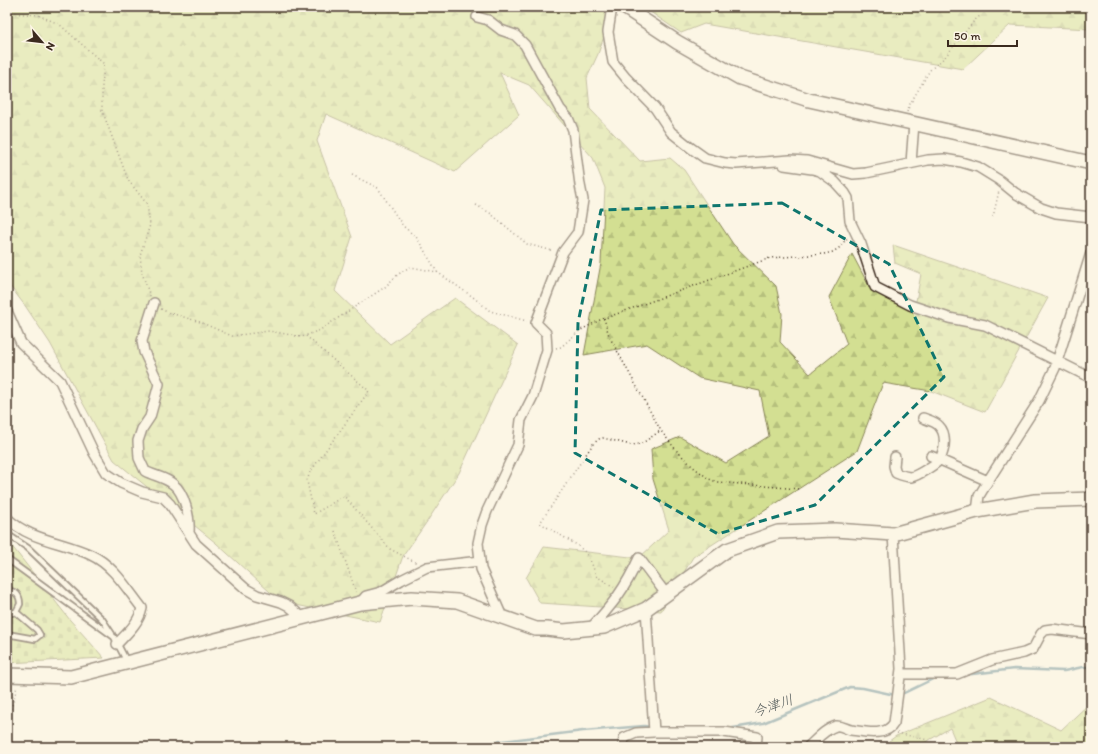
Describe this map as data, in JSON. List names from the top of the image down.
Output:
{
  "water": ["今津川"],
  "scale_bar": "50 m",
  "north": "bottom right"
}
